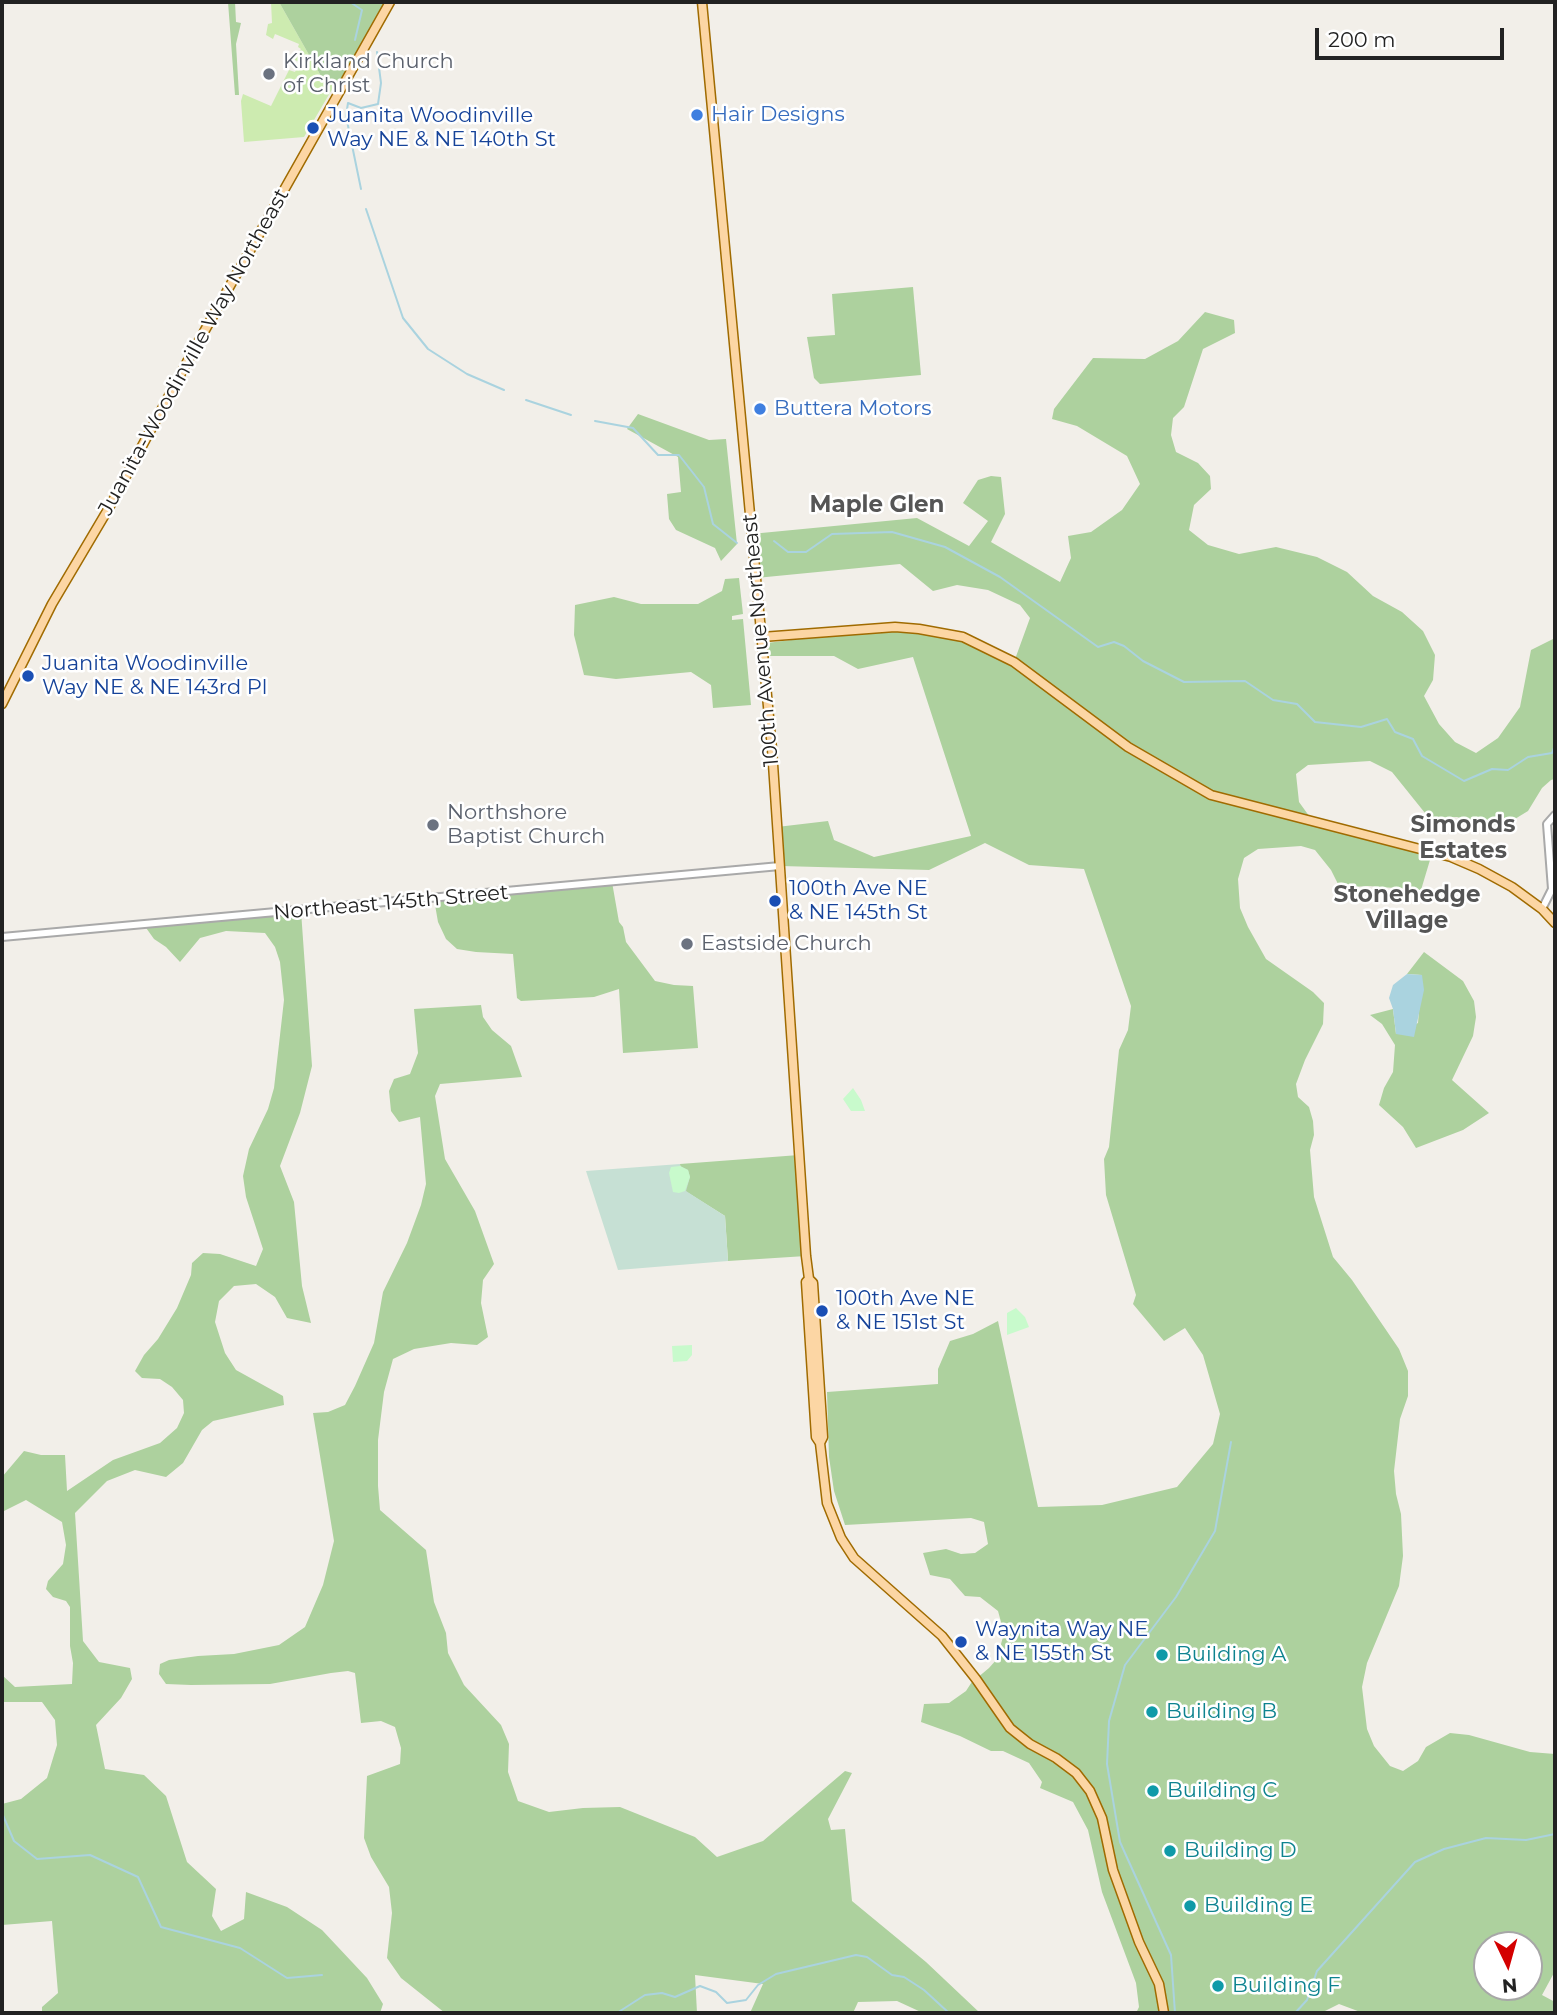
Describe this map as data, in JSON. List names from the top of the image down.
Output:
{
  "streets": {
    "main road": ["Juanita-Woodinville Way Northeast", "100th Avenue Northeast"],
    "street": ["Northeast 145th Street"]
  },
  "crossings": [
    ["100th Avenue Northeast", "Northeast 145th Street"]
  ],
  "districts": ["Maple Glen", "Simonds Estates", "Stonehedge Village"],
  "places": [
    "Kirkland Church of Christ",
    "Hair Designs",
    "Juanita Woodinville Way NE & NE 140th St",
    "Buttera Motors",
    "Juanita Woodinville Way NE & NE 143rd Pl",
    "Northshore Baptist Church",
    "100th Ave NE & NE 145th St",
    "Eastside Church",
    "100th Ave NE & NE 151st St",
    "Waynita Way NE & NE 155th St",
    "Building A",
    "Building B",
    "Building C",
    "Building D",
    "Building E",
    "Building F"
  ],
  "scale_bar": "200 m",
  "north": "bottom"
}
